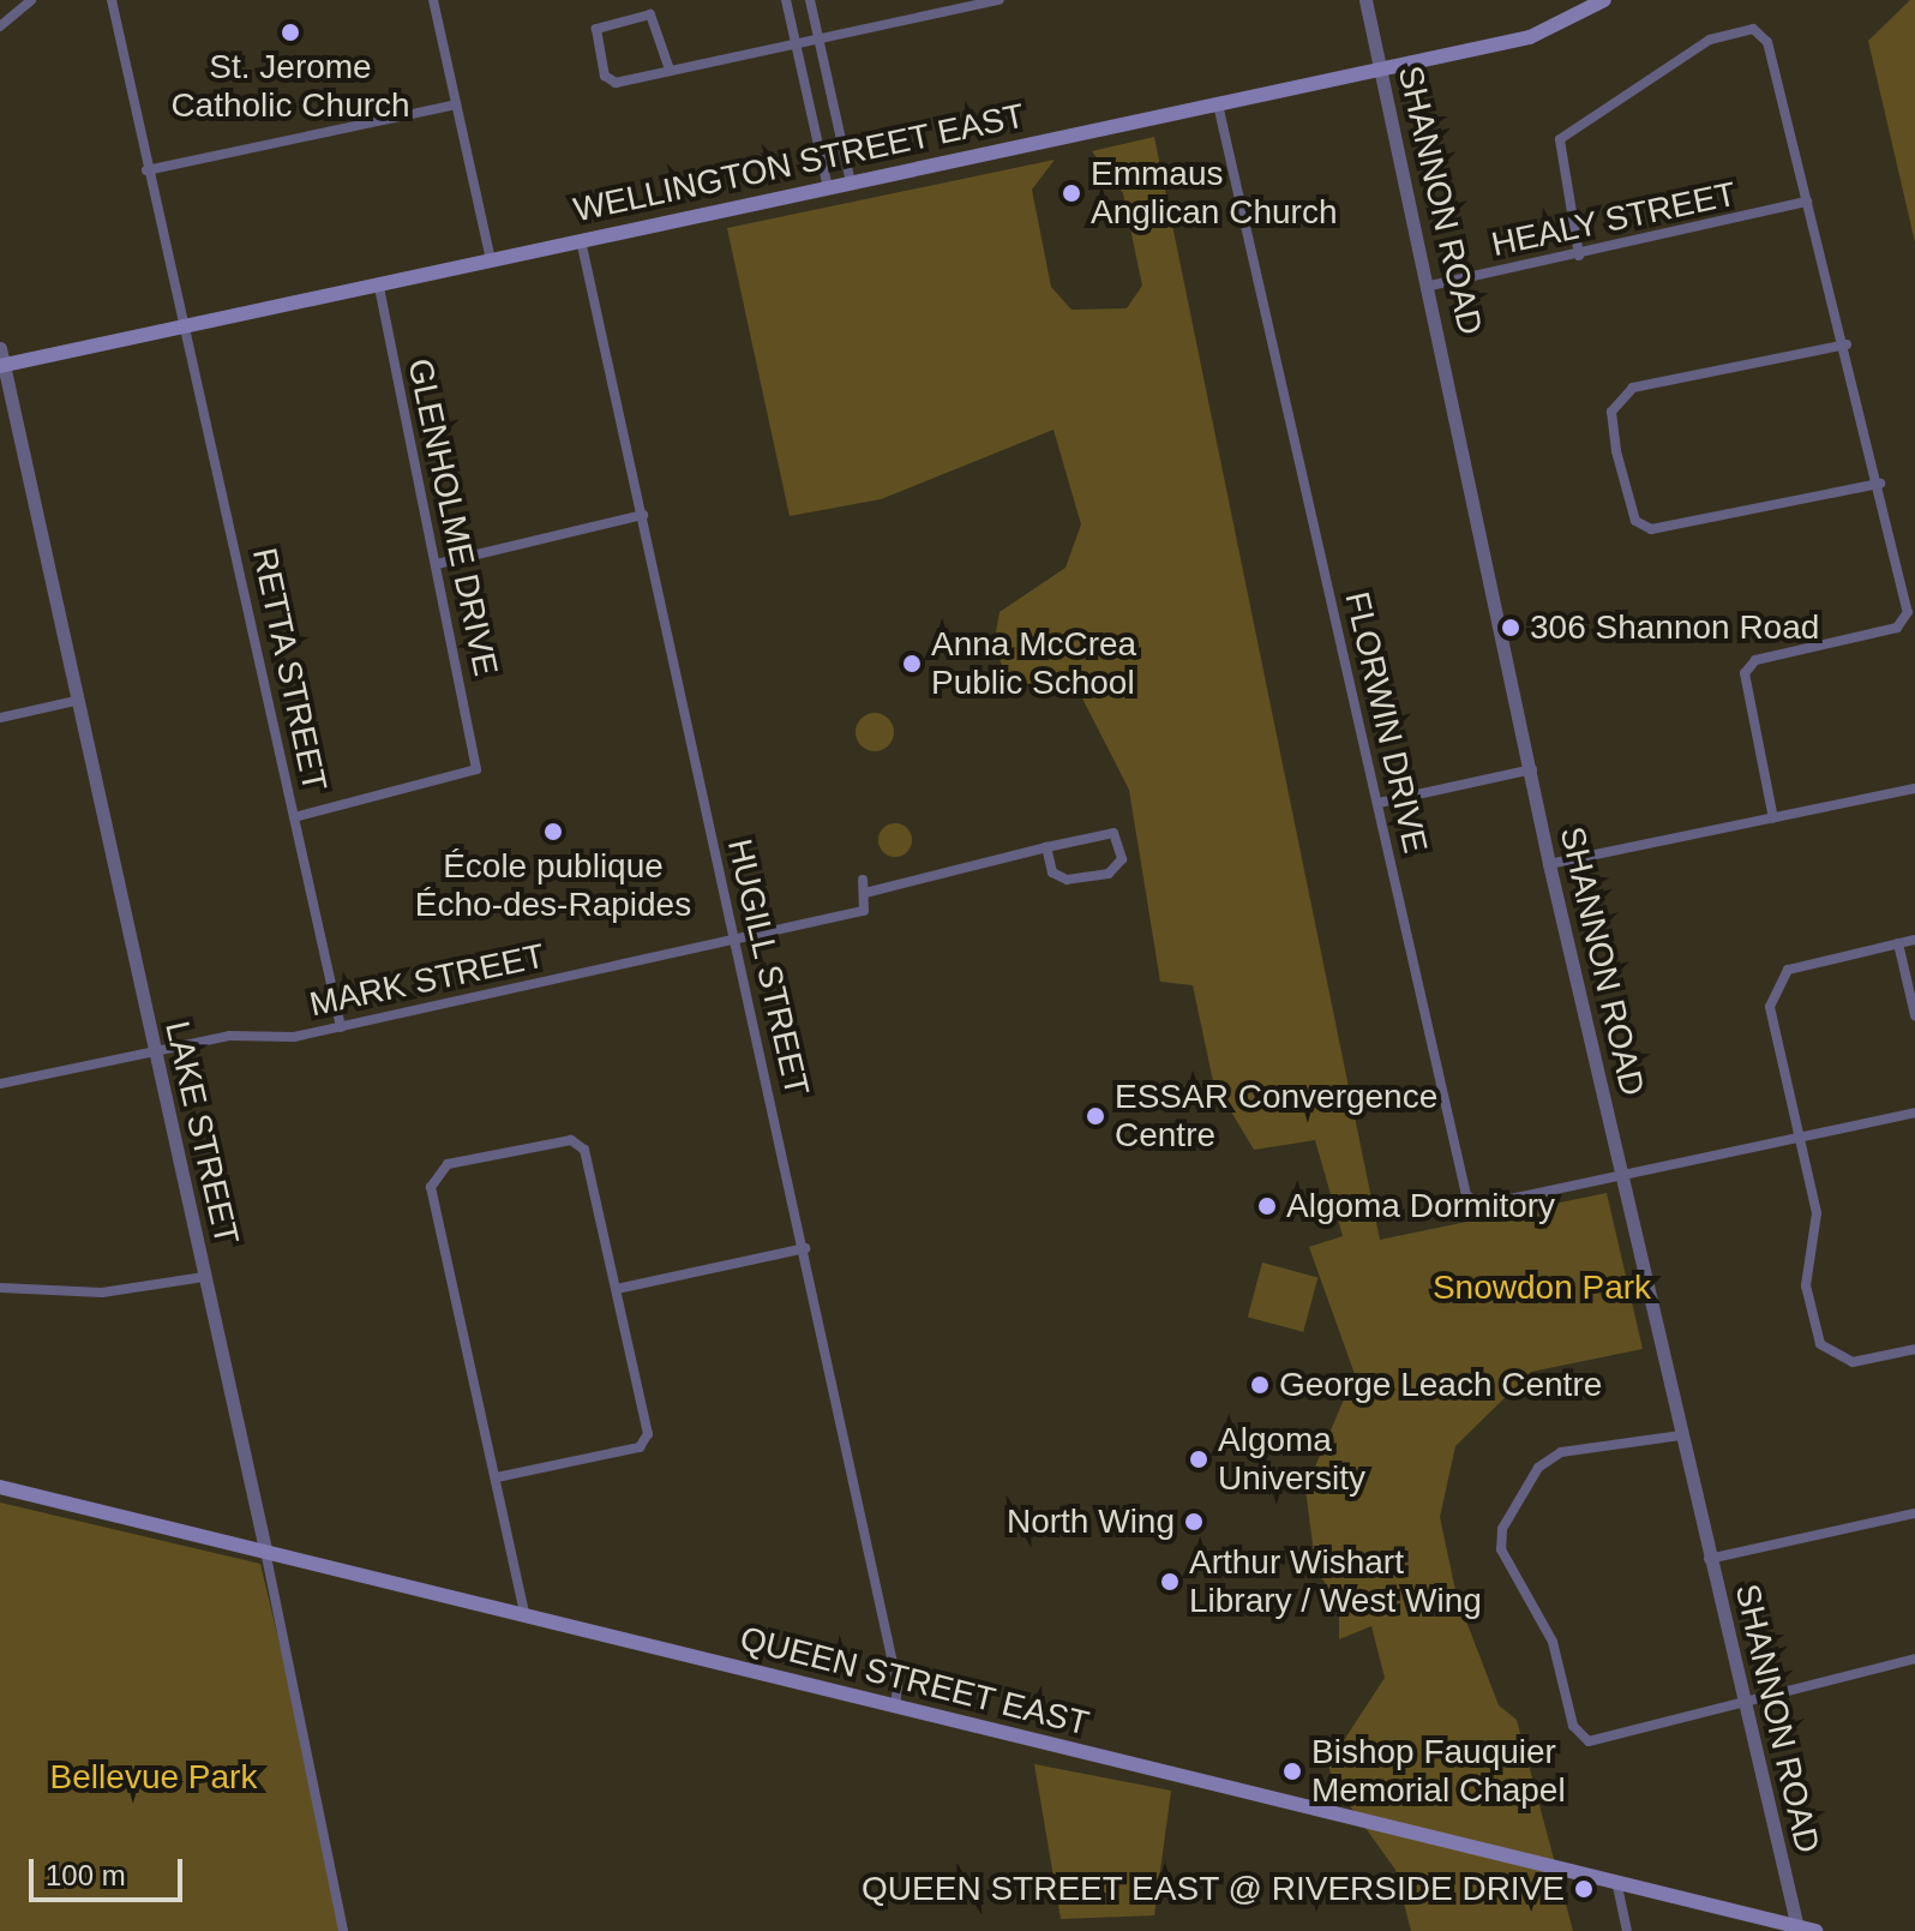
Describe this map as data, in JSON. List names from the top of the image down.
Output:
{
  "streets": {
    "main road": ["WELLINGTON STREET EAST", "QUEEN STREET EAST"],
    "street": [
      "SHANNON ROAD",
      "HEALY STREET",
      "GLENHOLME DRIVE",
      "RETTA STREET",
      "FLORWIN DRIVE",
      "HUGILL STREET",
      "MARK STREET",
      "LAKE STREET"
    ]
  },
  "crossings": [
    ["WELLINGTON STREET EAST", "SHANNON ROAD"],
    ["WELLINGTON STREET EAST", "GLENHOLME DRIVE"],
    ["WELLINGTON STREET EAST", "RETTA STREET"],
    ["WELLINGTON STREET EAST", "FLORWIN DRIVE"],
    ["WELLINGTON STREET EAST", "HUGILL STREET"],
    ["WELLINGTON STREET EAST", "LAKE STREET"],
    ["SHANNON ROAD", "HEALY STREET"],
    ["SHANNON ROAD", "FLORWIN DRIVE"],
    ["SHANNON ROAD", "QUEEN STREET EAST"],
    ["GLENHOLME DRIVE", "RETTA STREET"],
    ["RETTA STREET", "MARK STREET"],
    ["HUGILL STREET", "MARK STREET"],
    ["HUGILL STREET", "QUEEN STREET EAST"],
    ["MARK STREET", "LAKE STREET"],
    ["LAKE STREET", "QUEEN STREET EAST"]
  ],
  "parks": ["Snowdon Park", "Bellevue Park"],
  "places": [
    "St. Jerome Catholic Church",
    "Emmaus Anglican Church",
    "306 Shannon Road",
    "Anna McCrea Public School",
    "École publique Écho-des-Rapides",
    "ESSAR Convergence Centre",
    "Algoma Dormitory",
    "George Leach Centre",
    "Algoma University",
    "North Wing",
    "Arthur Wishart Library / West Wing",
    "Bishop Fauquier Memorial Chapel",
    "QUEEN STREET EAST @ RIVERSIDE DRIVE"
  ],
  "scale_bar": "100 m"
}
